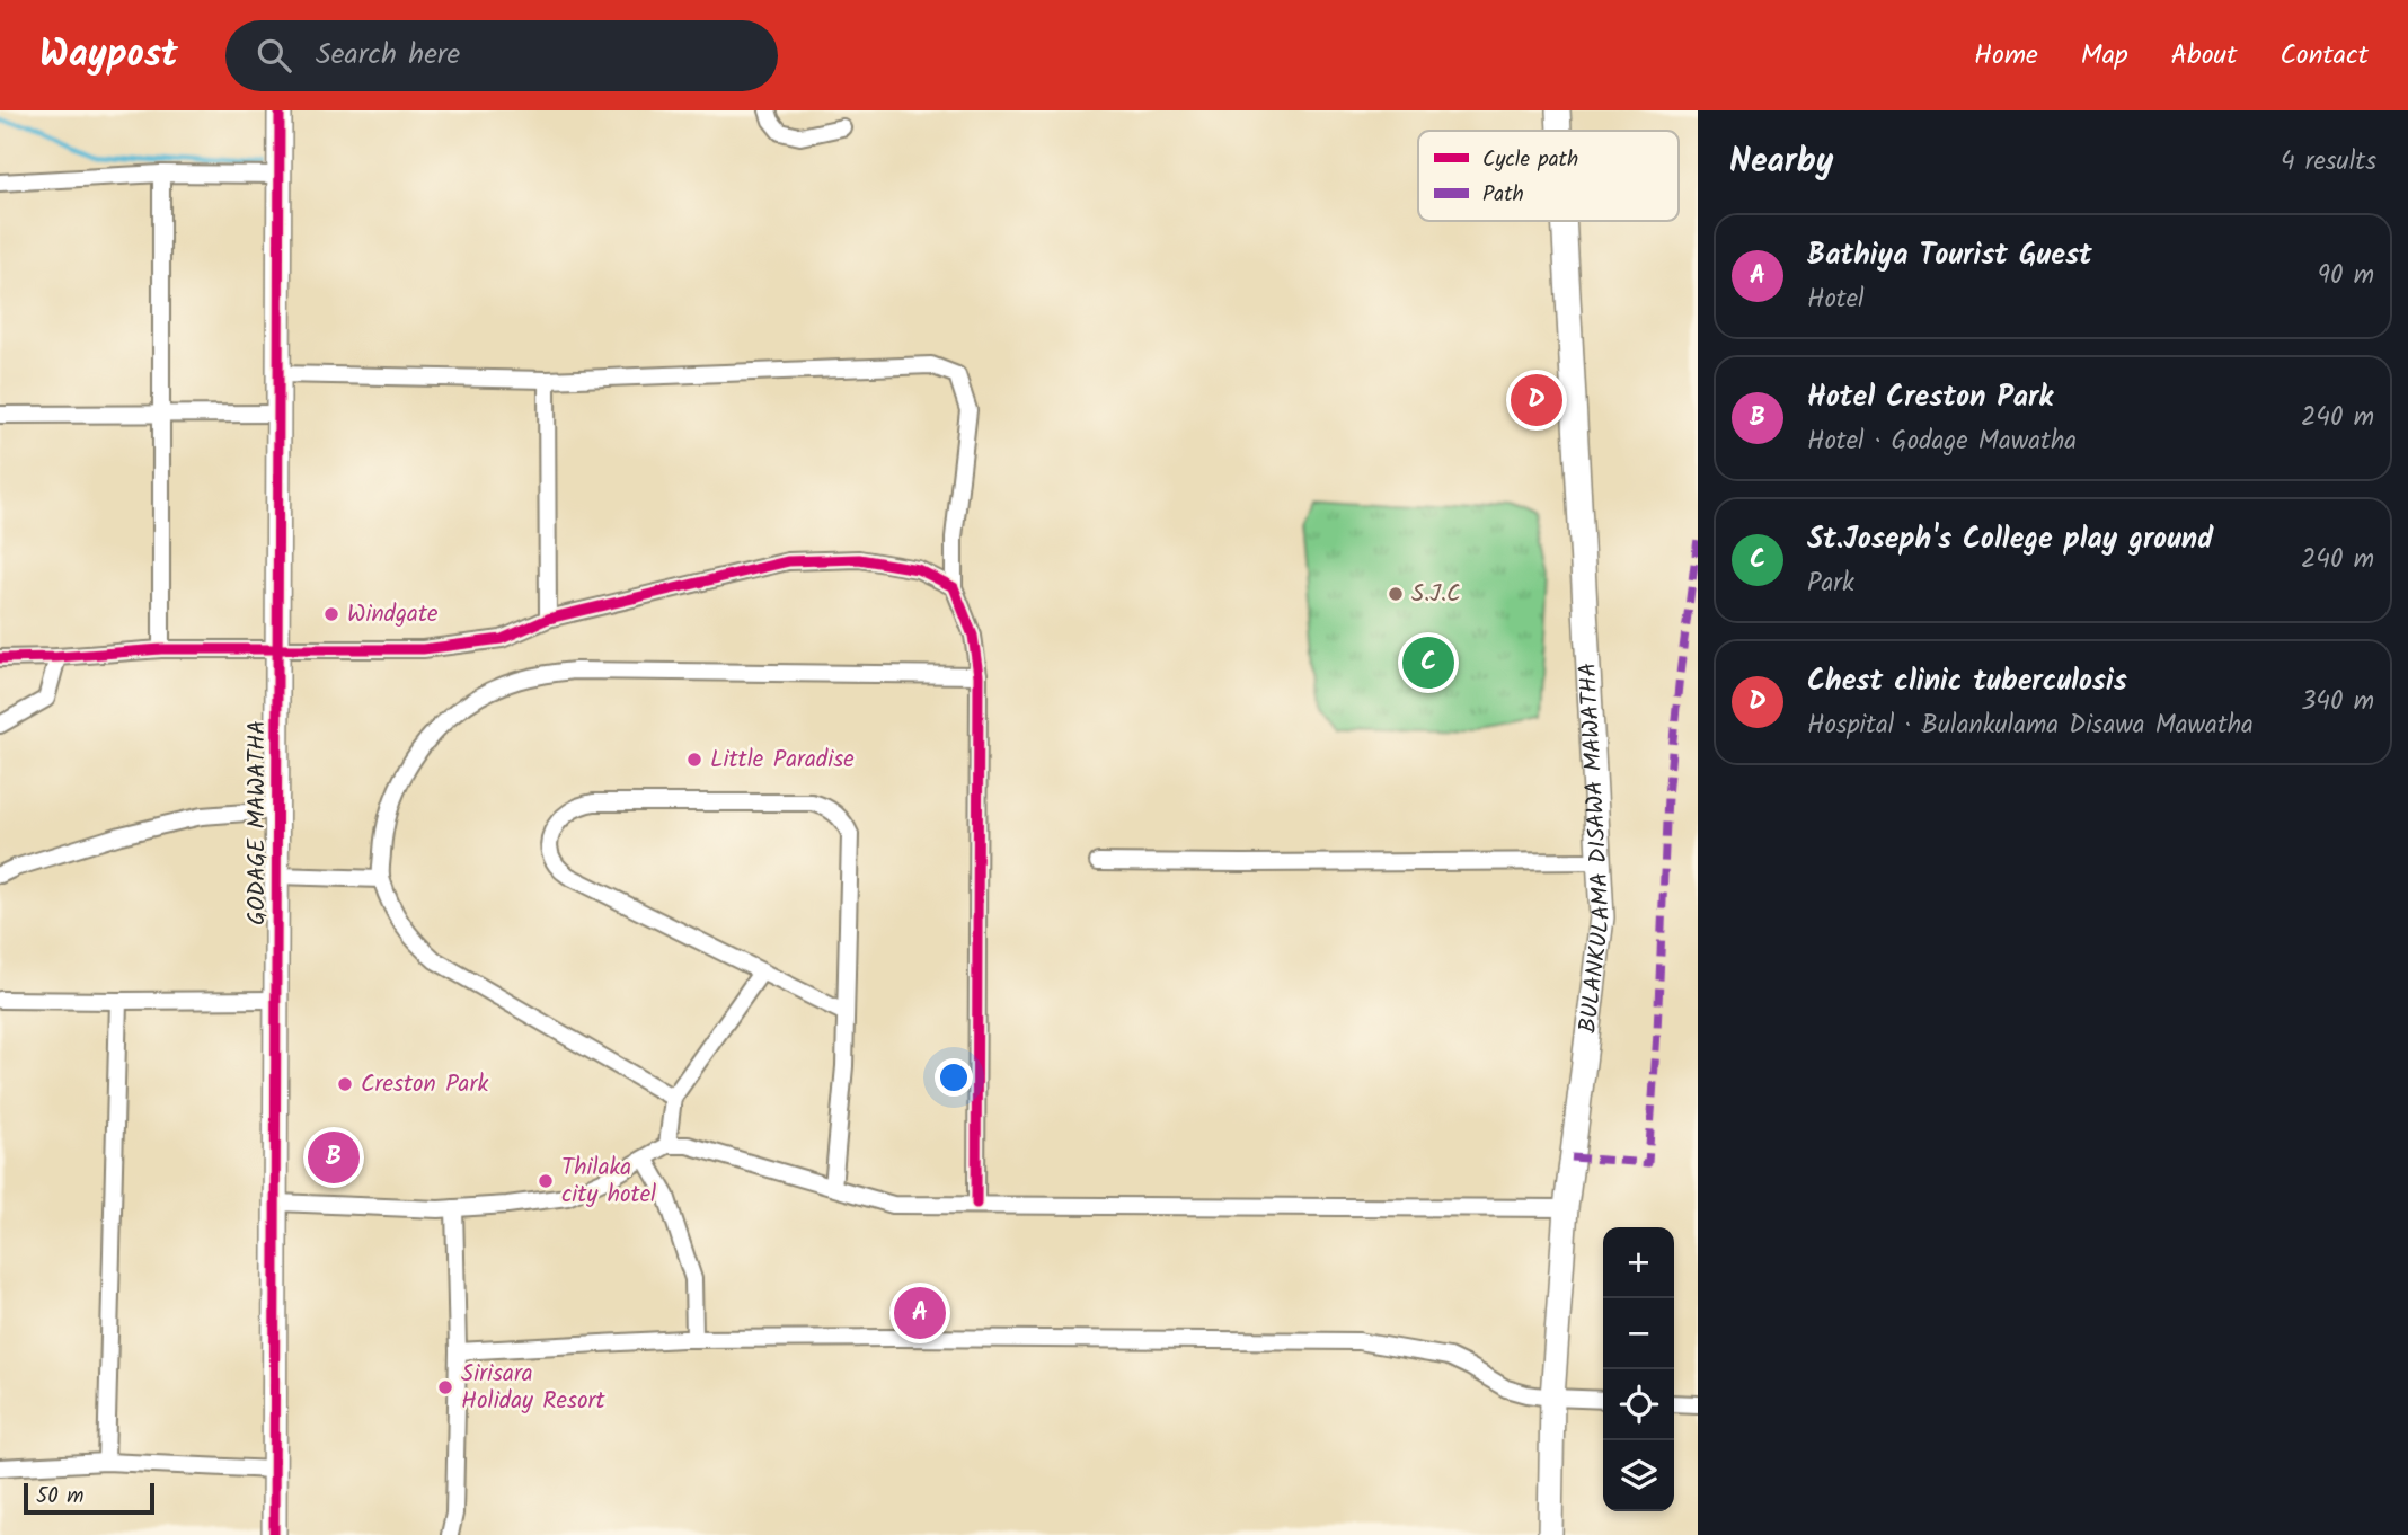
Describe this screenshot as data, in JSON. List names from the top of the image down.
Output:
{
  "streets": {
    "street": ["GODAGE MAWATHA", "BULANKULAMA DISAWA MAWATHA"]
  },
  "places": [
    "S.J.C",
    "Windgate",
    "Little Paradise",
    "Creston Park",
    "Thilaka city hotel",
    "Sirisara Holiday Resort"
  ],
  "legend": ["Cycle path", "Path"],
  "scale_bar": "50 m",
  "page": {
    "header": "Waypost",
    "search": "Search here",
    "nav": [
      "Home",
      "Map",
      "About",
      "Contact"
    ],
    "heading": ["Nearby", "4 results"],
    "list": [
      {
        "mark": "A",
        "name": "Bathiya Tourist Guest",
        "note": "Hotel",
        "value": "90 m"
      },
      {
        "mark": "B",
        "name": "Hotel Creston Park",
        "note": "Hotel · Godage Mawatha",
        "value": "240 m"
      },
      {
        "mark": "C",
        "name": "St.Joseph's College play ground",
        "note": "Park",
        "value": "240 m"
      },
      {
        "mark": "D",
        "name": "Chest clinic tuberculosis",
        "note": "Hospital · Bulankulama Disawa Mawatha",
        "value": "340 m"
      }
    ],
    "pins": [
      "D",
      "C",
      "B",
      "A"
    ],
    "map_buttons": ["+", "−"],
    "scale": "50 m"
  }
}
